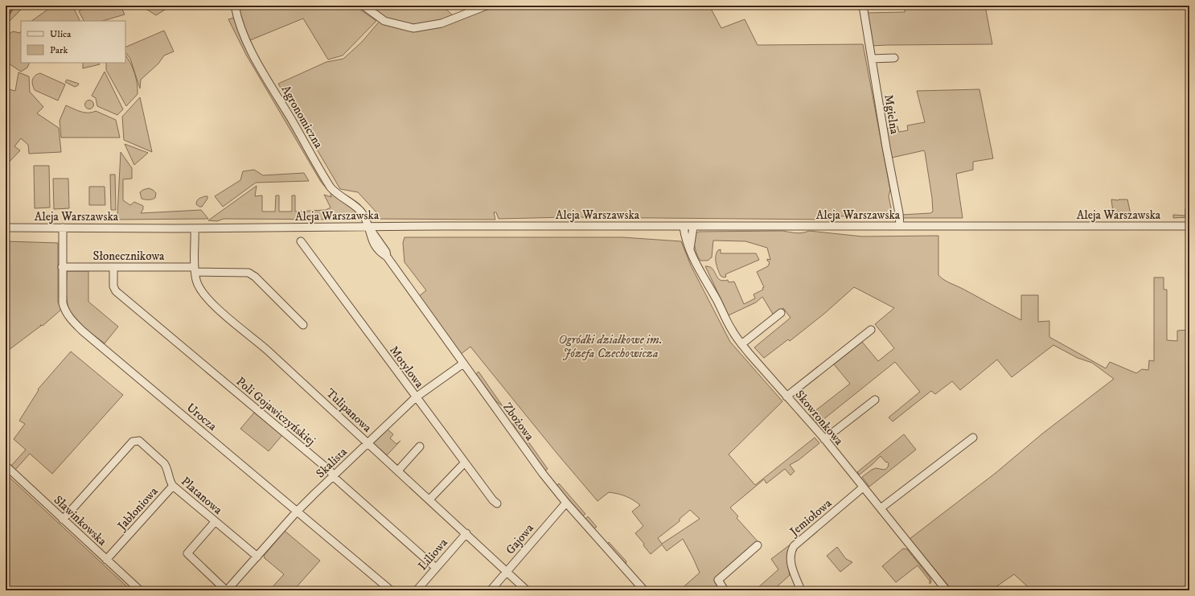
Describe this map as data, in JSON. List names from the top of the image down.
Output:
{
  "streets": {
    "street": [
      "Mgielna",
      "Agronomiczna",
      "Aleja Warszawska",
      "Słonecznikowa",
      "Motylowa",
      "Tulipanowa",
      "Poli Gojawiczyńskiej",
      "Urocza",
      "Skowronkowa",
      "Zbożowa",
      "Skalista",
      "Platanowa",
      "Jabłoniowa",
      "Jemiołowa",
      "Sławinkowska",
      "Gajowa",
      "Liliowa"
    ]
  },
  "crossings": [
    ["Mgielna", "Aleja Warszawska"],
    ["Agronomiczna", "Aleja Warszawska"],
    ["Agronomiczna", "Zbożowa"],
    ["Aleja Warszawska", "Tulipanowa"],
    ["Aleja Warszawska", "Urocza"],
    ["Aleja Warszawska", "Skowronkowa"],
    ["Aleja Warszawska", "Zbożowa"],
    ["Słonecznikowa", "Tulipanowa"],
    ["Słonecznikowa", "Poli Gojawiczyńskiej"],
    ["Słonecznikowa", "Urocza"],
    ["Motylowa", "Skalista"],
    ["Tulipanowa", "Skalista"],
    ["Tulipanowa", "Gajowa"],
    ["Tulipanowa", "Liliowa"],
    ["Poli Gojawiczyńskiej", "Skalista"],
    ["Poli Gojawiczyńskiej", "Liliowa"],
    ["Urocza", "Skalista"],
    ["Skowronkowa", "Jemiołowa"],
    ["Zbożowa", "Skalista"],
    ["Zbożowa", "Gajowa"],
    ["Skalista", "Platanowa"],
    ["Platanowa", "Jabłoniowa"],
    ["Platanowa", "Sławinkowska"],
    ["Jabłoniowa", "Sławinkowska"]
  ],
  "parks": ["Ogródki działkowe im. Józefa Czechowicza"],
  "legend": ["Ulica", "Park"]
}
